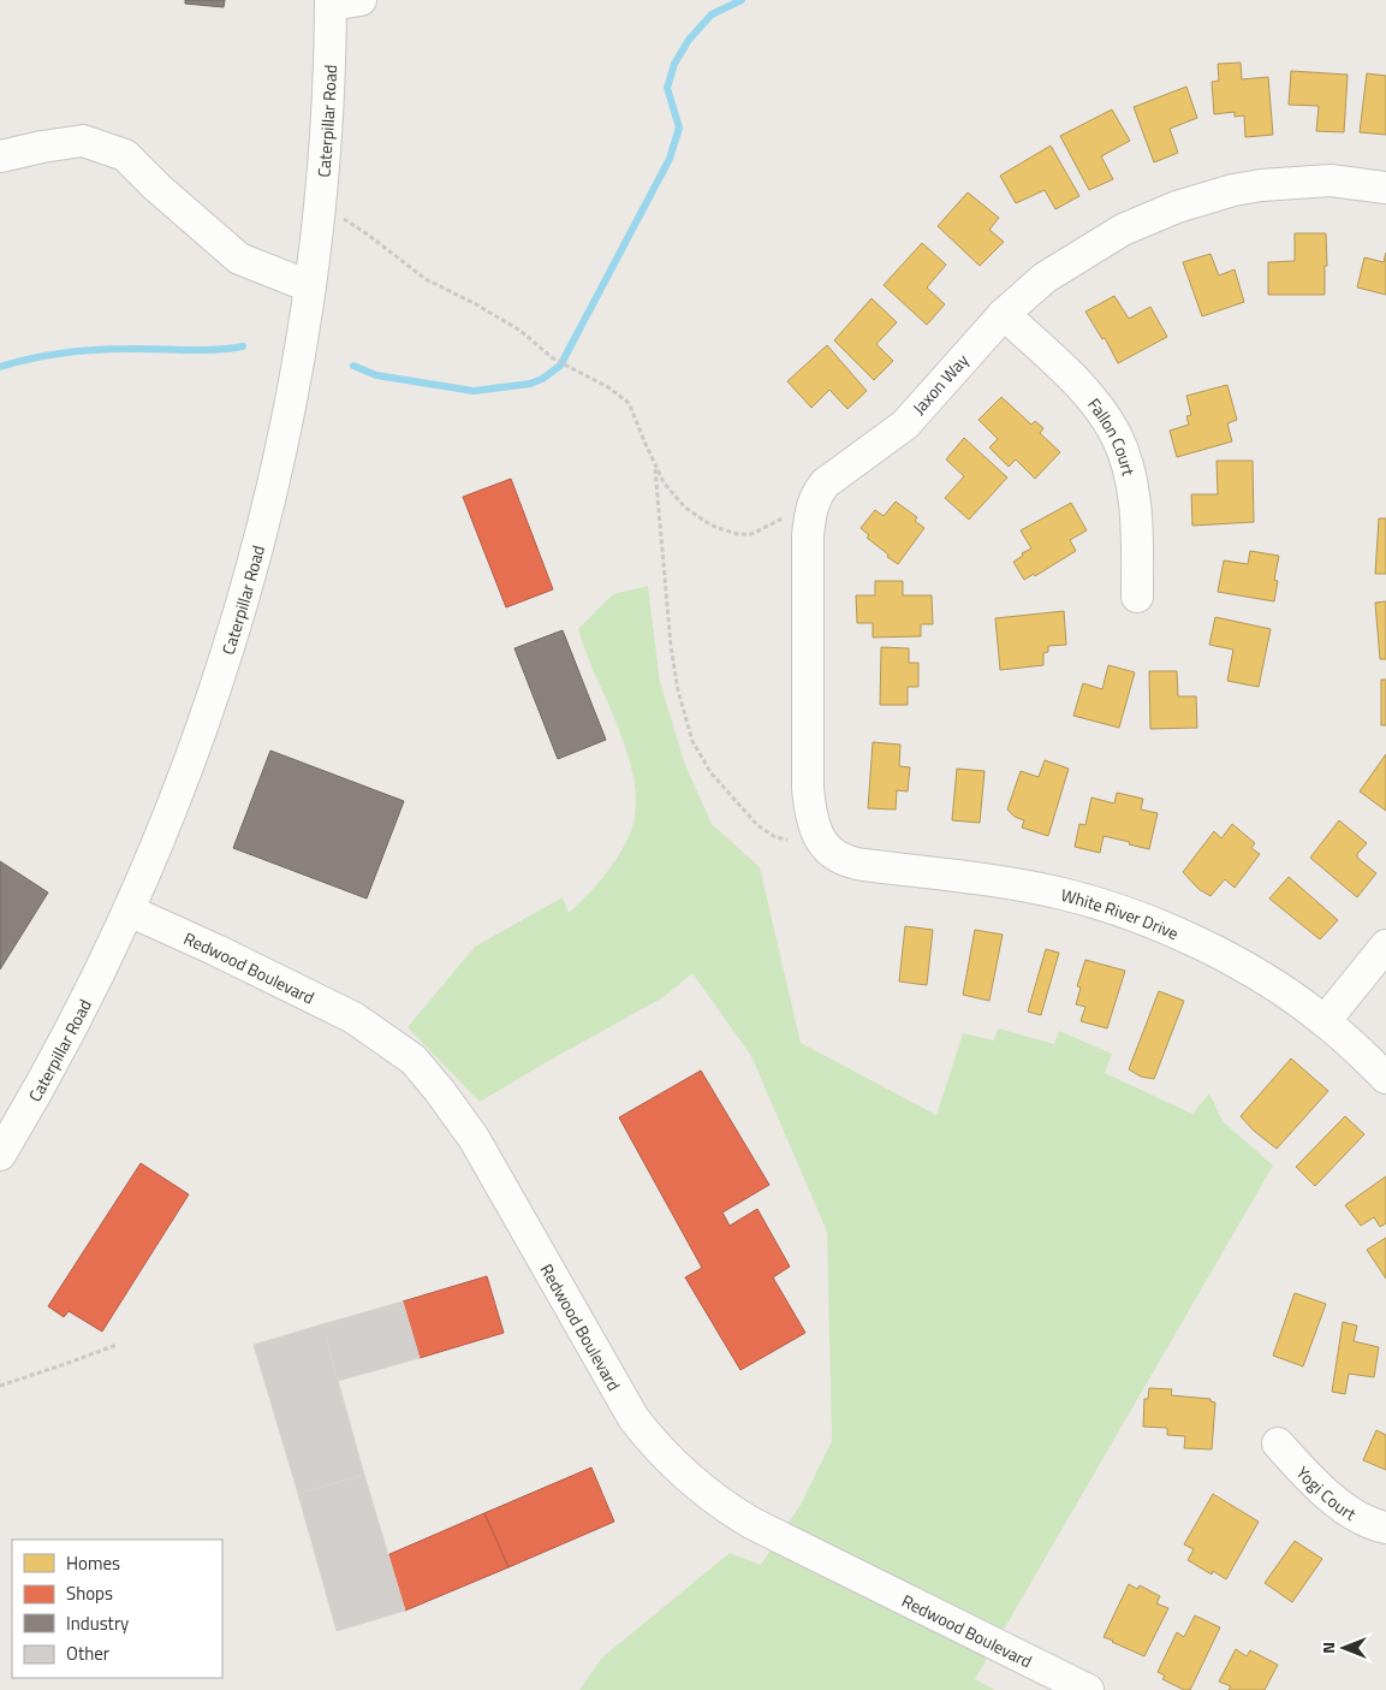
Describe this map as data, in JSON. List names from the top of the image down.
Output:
{
  "streets": {
    "street": [
      "Caterpillar Road",
      "Jaxon Way",
      "Fallon Court",
      "White River Drive",
      "Redwood Boulevard",
      "Yogi Court"
    ]
  },
  "crossings": [
    ["Caterpillar Road", "Redwood Boulevard"],
    ["Jaxon Way", "Fallon Court"],
    ["Jaxon Way", "White River Drive"]
  ],
  "legend": [
    "Homes",
    "Shops",
    "Industry",
    "Other"
  ],
  "north": "left"
}
